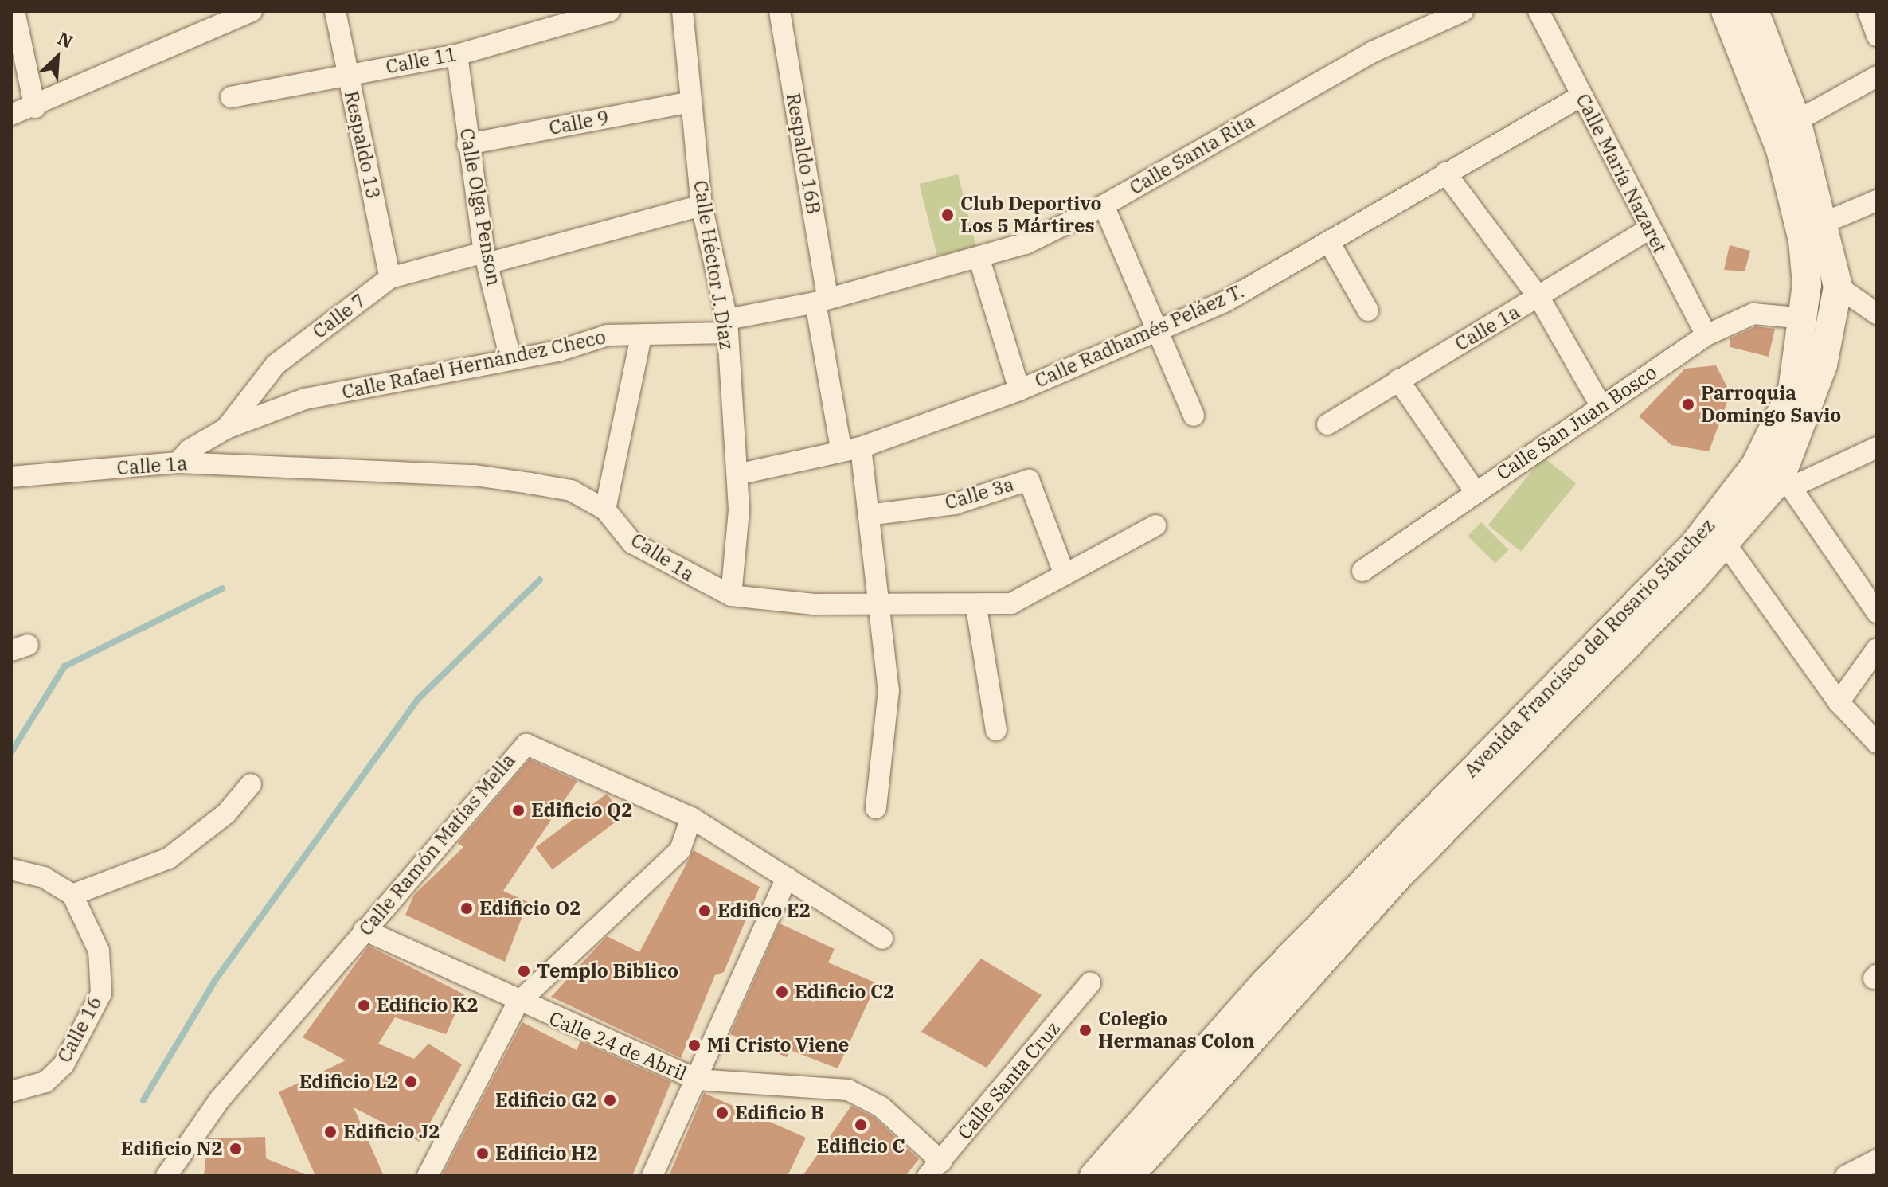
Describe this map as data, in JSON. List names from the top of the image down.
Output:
{
  "streets": {
    "main road": ["Avenida Francisco del Rosario Sánchez"],
    "street": [
      "Calle 11",
      "Calle 9",
      "Respaldo 13",
      "Respaldo 16B",
      "Calle Santa Rita",
      "Calle María Nazaret",
      "Calle Olga Penson",
      "Calle Héctor J. Díaz",
      "Calle 7",
      "Calle 1a",
      "Calle Radhamés Peláez T.",
      "Calle Rafael Hernández Checo",
      "Calle San Juan Bosco",
      "Calle 3a",
      "Calle Ramón Matías Mella",
      "Calle 16",
      "Calle 24 de Abril",
      "Calle Santa Cruz"
    ]
  },
  "crossings": [
    ["Calle 11", "Respaldo 13"],
    ["Calle 11", "Calle Olga Penson"],
    ["Calle 9", "Calle Olga Penson"],
    ["Calle 9", "Calle Héctor J. Díaz"],
    ["Respaldo 13", "Calle 7"],
    ["Respaldo 16B", "Calle Santa Rita"],
    ["Respaldo 16B", "Calle 1a"],
    ["Respaldo 16B", "Calle Radhamés Peláez T."],
    ["Respaldo 16B", "Calle 3a"],
    ["Calle Santa Rita", "Calle Héctor J. Díaz"],
    ["Calle Santa Rita", "Calle Rafael Hernández Checo"],
    ["Calle María Nazaret", "Calle 1a"],
    ["Calle María Nazaret", "Calle Radhamés Peláez T."],
    ["Calle María Nazaret", "Calle San Juan Bosco"],
    ["Calle Olga Penson", "Calle 7"],
    ["Calle Olga Penson", "Calle Rafael Hernández Checo"],
    ["Calle Héctor J. Díaz", "Calle 7"],
    ["Calle Héctor J. Díaz", "Calle 1a"],
    ["Calle Héctor J. Díaz", "Calle Radhamés Peláez T."],
    ["Calle Héctor J. Díaz", "Calle Rafael Hernández Checo"],
    ["Calle 7", "Calle Rafael Hernández Checo"],
    ["Calle 1a", "Calle 3a"],
    ["Calle San Juan Bosco", "Avenida Francisco del Rosario Sánchez"],
    ["Calle Ramón Matías Mella", "Calle 24 de Abril"],
    ["Calle 24 de Abril", "Calle Santa Cruz"]
  ],
  "places": [
    "Club Deportivo Los 5 Mártires",
    "Parroquia Domingo Savio",
    "Edificio Q2",
    "Edificio O2",
    "Edifico E2",
    "Templo Biblico",
    "Edificio C2",
    "Edificio K2",
    "Colegio Hermanas Colon",
    "Mi Cristo Viene",
    "Edificio L2",
    "Edificio G2",
    "Edificio B",
    "Edificio C",
    "Edificio J2",
    "Edificio N2",
    "Edificio H2"
  ],
  "north": "top right"
}
